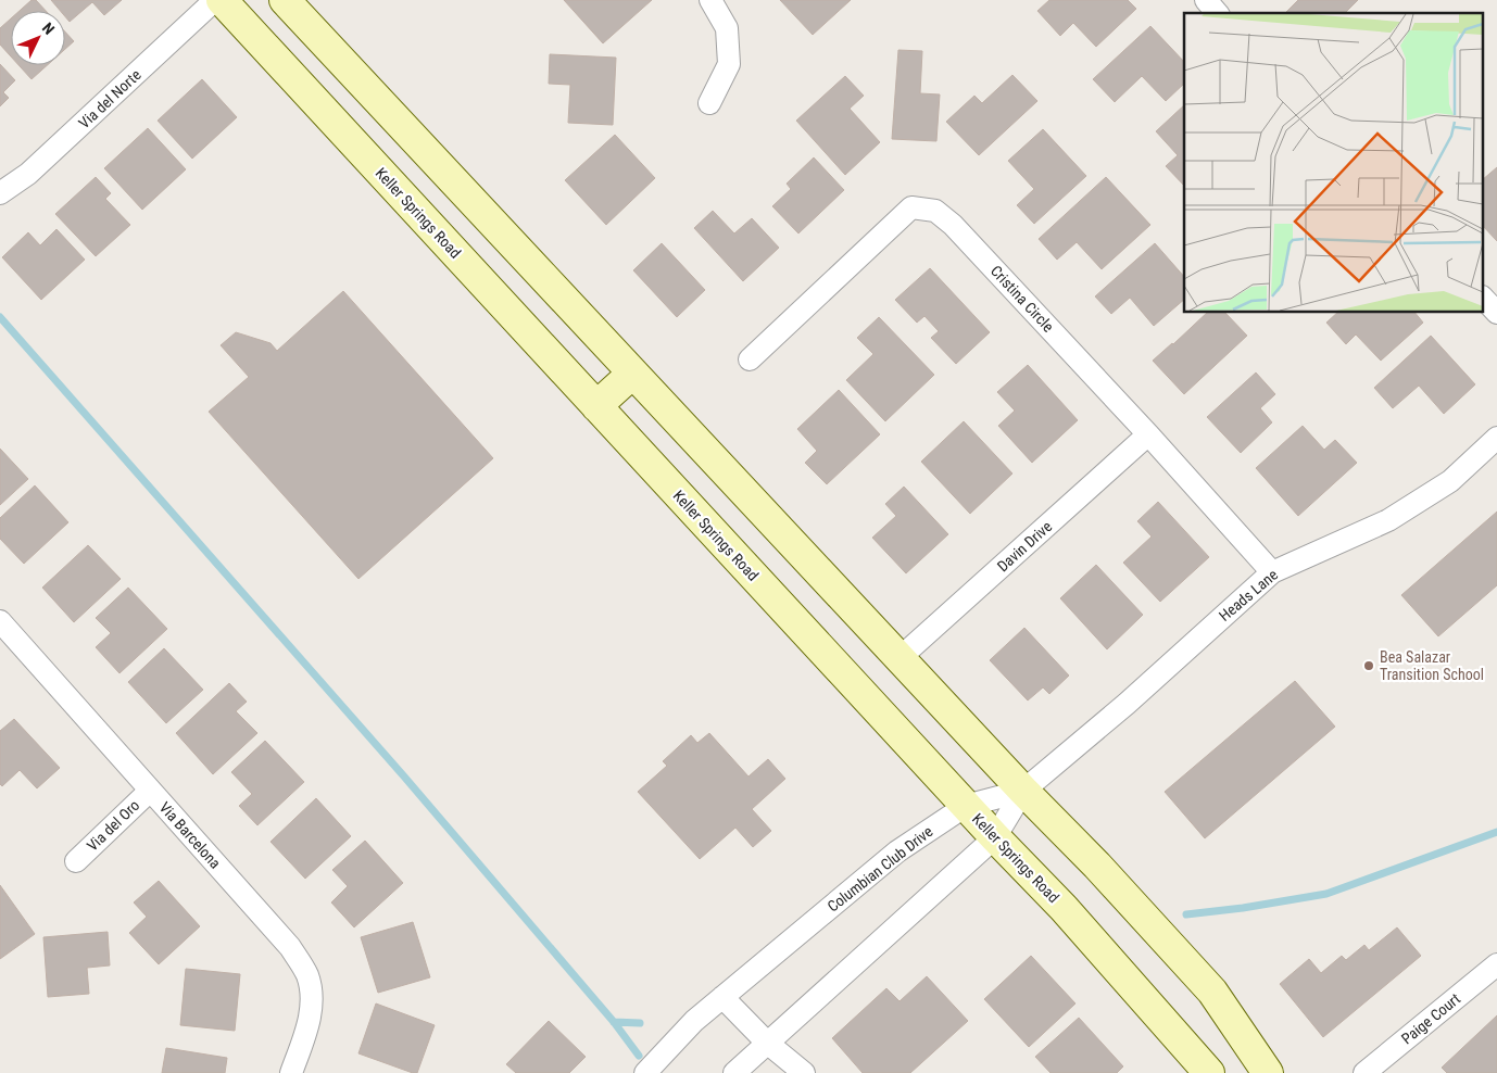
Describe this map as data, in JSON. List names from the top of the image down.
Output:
{
  "streets": {
    "main road": ["Keller Springs Road"],
    "street": [
      "Via del Norte",
      "Cristina Circle",
      "Davin Drive",
      "Heads Lane",
      "Via del Oro",
      "Via Barcelona",
      "Columbian Club Drive",
      "Paige Court"
    ]
  },
  "crossings": [
    ["Keller Springs Road", "Columbian Club Drive"],
    ["Cristina Circle", "Davin Drive"],
    ["Cristina Circle", "Heads Lane"],
    ["Heads Lane", "Columbian Club Drive"],
    ["Via del Oro", "Via Barcelona"]
  ],
  "places": ["Bea Salazar Transition School"],
  "north": "top right"
}
